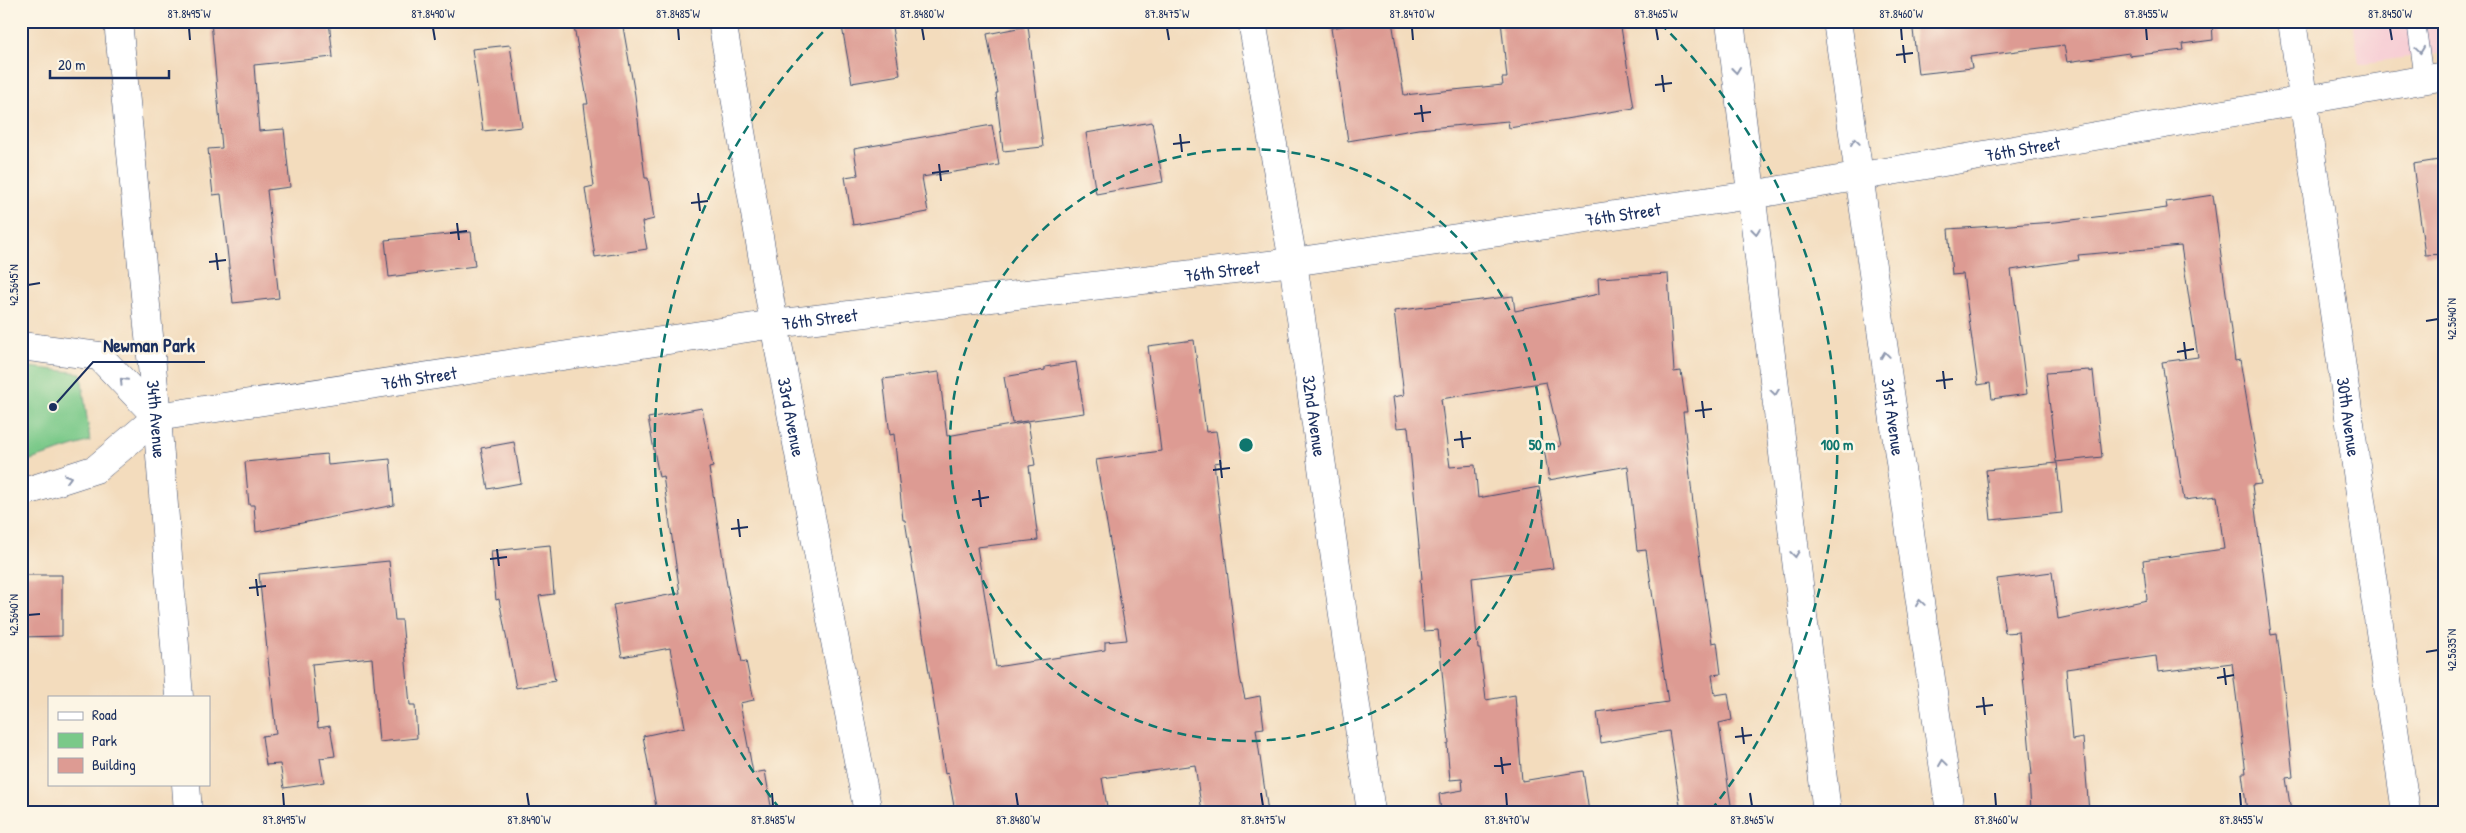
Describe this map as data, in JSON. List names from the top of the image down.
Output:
{
  "streets": {
    "street": [
      "76th Street",
      "32nd Avenue",
      "31st Avenue",
      "33rd Avenue",
      "30th Avenue",
      "34th Avenue"
    ]
  },
  "crossings": [
    ["76th Street", "32nd Avenue"],
    ["76th Street", "31st Avenue"],
    ["76th Street", "33rd Avenue"],
    ["76th Street", "30th Avenue"],
    ["76th Street", "34th Avenue"]
  ],
  "places": ["Newman Park"],
  "legend": ["Road", "Park", "Building"],
  "scale_bar": "20 m",
  "coordinates": [
    "87.8495°W",
    "87.8490°W",
    "87.8485°W",
    "87.8480°W",
    "87.8475°W",
    "87.8470°W",
    "87.8465°W",
    "87.8460°W",
    "87.8455°W",
    "87.8450°W",
    "42.5645°N",
    "42.5640°N",
    "42.5635°N"
  ],
  "rings": ["50 m", "100 m"]
}
